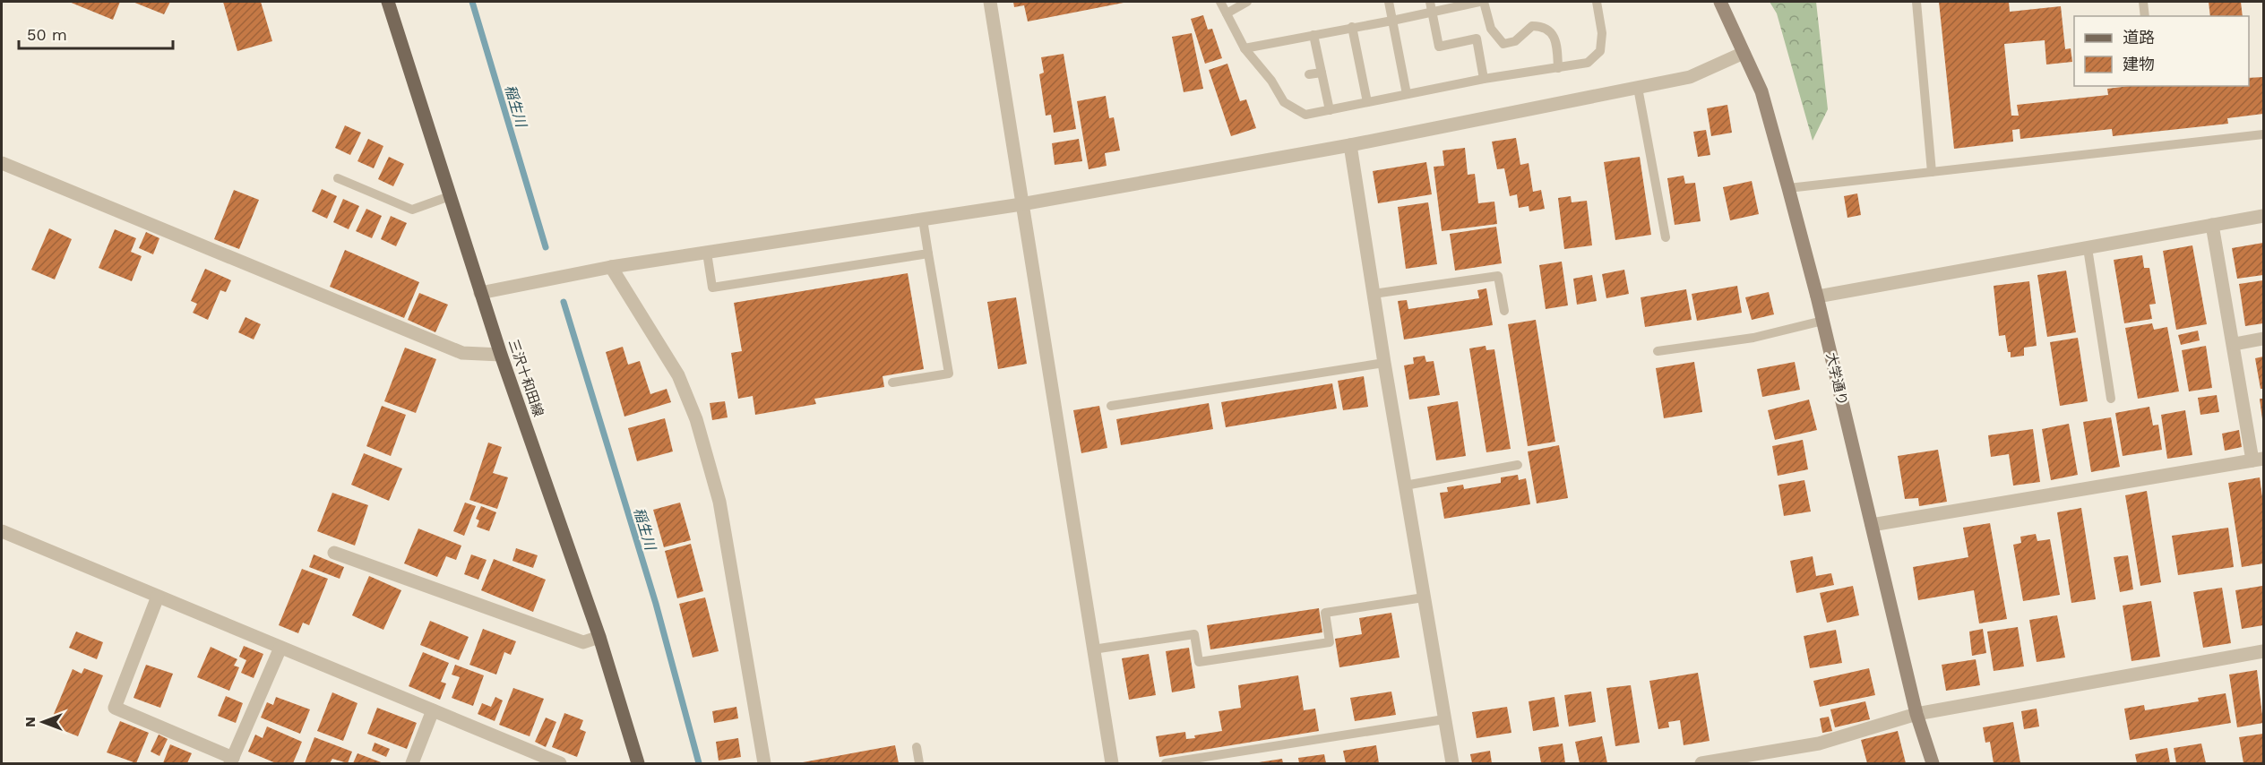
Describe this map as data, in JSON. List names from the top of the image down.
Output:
{
  "streets": {
    "main road": ["三沢十和田線"],
    "street": ["大学通り"]
  },
  "water": ["稲生川"],
  "legend": ["道路", "建物"],
  "scale_bar": "50 m",
  "north": "left"
}
